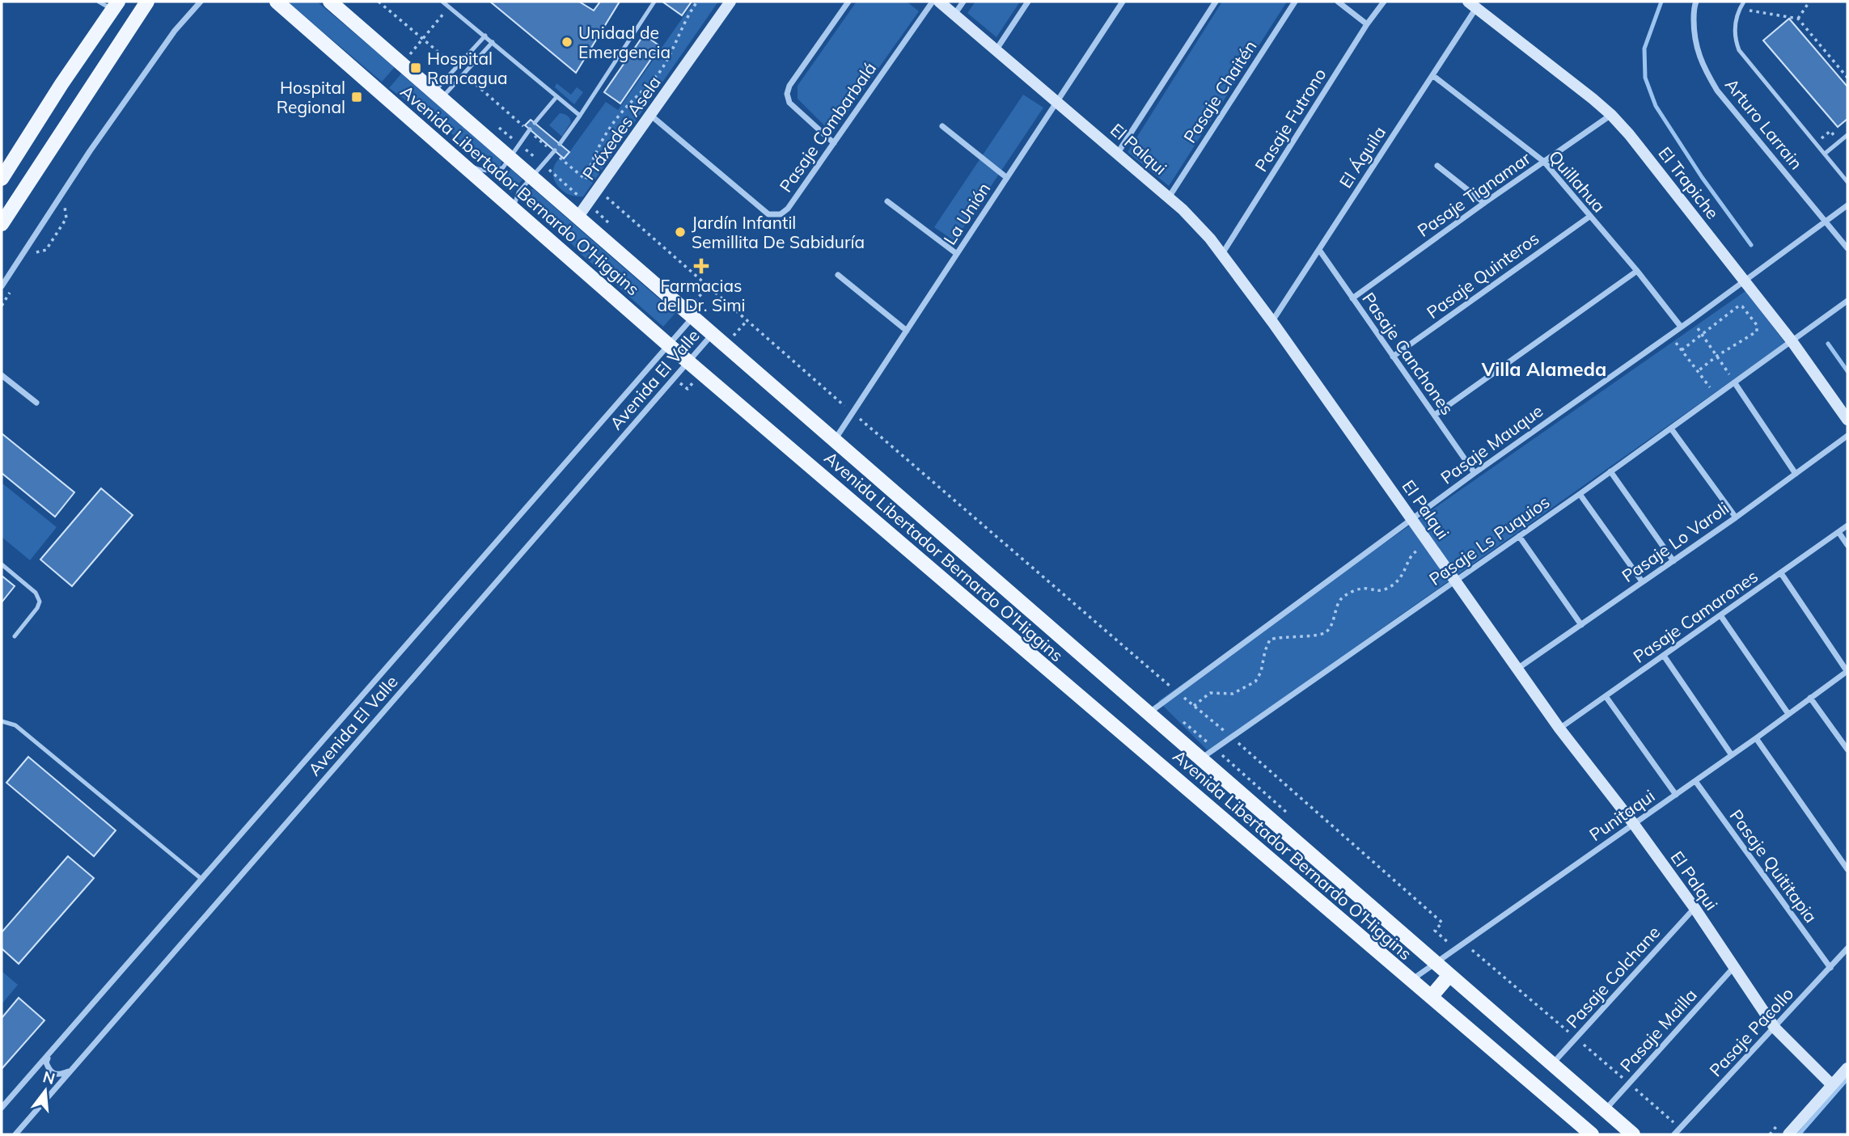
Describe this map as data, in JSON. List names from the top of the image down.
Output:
{
  "streets": {
    "main road": ["Avenida Libertador Bernardo O'Higgins"],
    "street": [
      "Pasaje Chaitén",
      "Pasaje Futrono",
      "Arturo Larrain",
      "Pasaje Combarbalá",
      "Práxedes Asela",
      "El Palqui",
      "El Águila",
      "Quillahua",
      "El Trapiche",
      "Pasaje Tignamar",
      "La Unión",
      "Pasaje Quinteros",
      "Pasaje Canchones",
      "Avenida El Valle",
      "Pasaje Mauque",
      "Pasaje Ls Puquios",
      "Pasaje Lo Varoli",
      "Pasaje Camarones",
      "Punitaqui",
      "Pasaje Quititapia",
      "Pasaje Colchane",
      "Pasaje Mailla",
      "Pasaje Pacollo"
    ]
  },
  "crossings": [
    ["Pasaje Chaitén", "El Palqui"],
    ["Pasaje Futrono", "El Palqui"],
    ["Arturo Larrain", "Pasaje Mauque"],
    ["Pasaje Combarbalá", "Práxedes Asela"],
    ["Práxedes Asela", "Avenida Libertador Bernardo O'Higgins"],
    ["El Palqui", "El Águila"],
    ["El Palqui", "La Unión"],
    ["El Palqui", "Pasaje Mauque"],
    ["El Palqui", "Pasaje Ls Puquios"],
    ["El Palqui", "Pasaje Lo Varoli"],
    ["El Palqui", "Pasaje Camarones"],
    ["El Palqui", "Punitaqui"],
    ["El Palqui", "Pasaje Colchane"],
    ["El Palqui", "Pasaje Mailla"],
    ["El Palqui", "Pasaje Pacollo"],
    ["El Águila", "Quillahua"],
    ["El Águila", "El Trapiche"],
    ["El Águila", "Pasaje Canchones"],
    ["Quillahua", "Pasaje Tignamar"],
    ["Quillahua", "Pasaje Quinteros"],
    ["Quillahua", "Pasaje Mauque"],
    ["El Trapiche", "Pasaje Tignamar"],
    ["El Trapiche", "Pasaje Mauque"],
    ["El Trapiche", "Pasaje Ls Puquios"],
    ["Avenida Libertador Bernardo O'Higgins", "La Unión"],
    ["Avenida Libertador Bernardo O'Higgins", "Avenida El Valle"],
    ["Avenida Libertador Bernardo O'Higgins", "Pasaje Mauque"],
    ["Avenida Libertador Bernardo O'Higgins", "Pasaje Ls Puquios"],
    ["Avenida Libertador Bernardo O'Higgins", "Punitaqui"],
    ["Avenida Libertador Bernardo O'Higgins", "Pasaje Colchane"],
    ["Avenida Libertador Bernardo O'Higgins", "Pasaje Mailla"],
    ["Pasaje Tignamar", "Pasaje Canchones"],
    ["Pasaje Quinteros", "Pasaje Canchones"],
    ["Pasaje Canchones", "Pasaje Mauque"],
    ["Punitaqui", "Pasaje Quititapia"],
    ["Pasaje Quititapia", "Pasaje Pacollo"]
  ],
  "districts": ["Villa Alameda"],
  "places": {
    "other": ["Unidad de Emergencia", "Jardín Infantil Semillita De Sabiduría"],
    "transit": ["Hospital Rancagua", "Hospital Regional"],
    "health": ["Farmacias del Dr. Simi"]
  },
  "north": "top"
}
